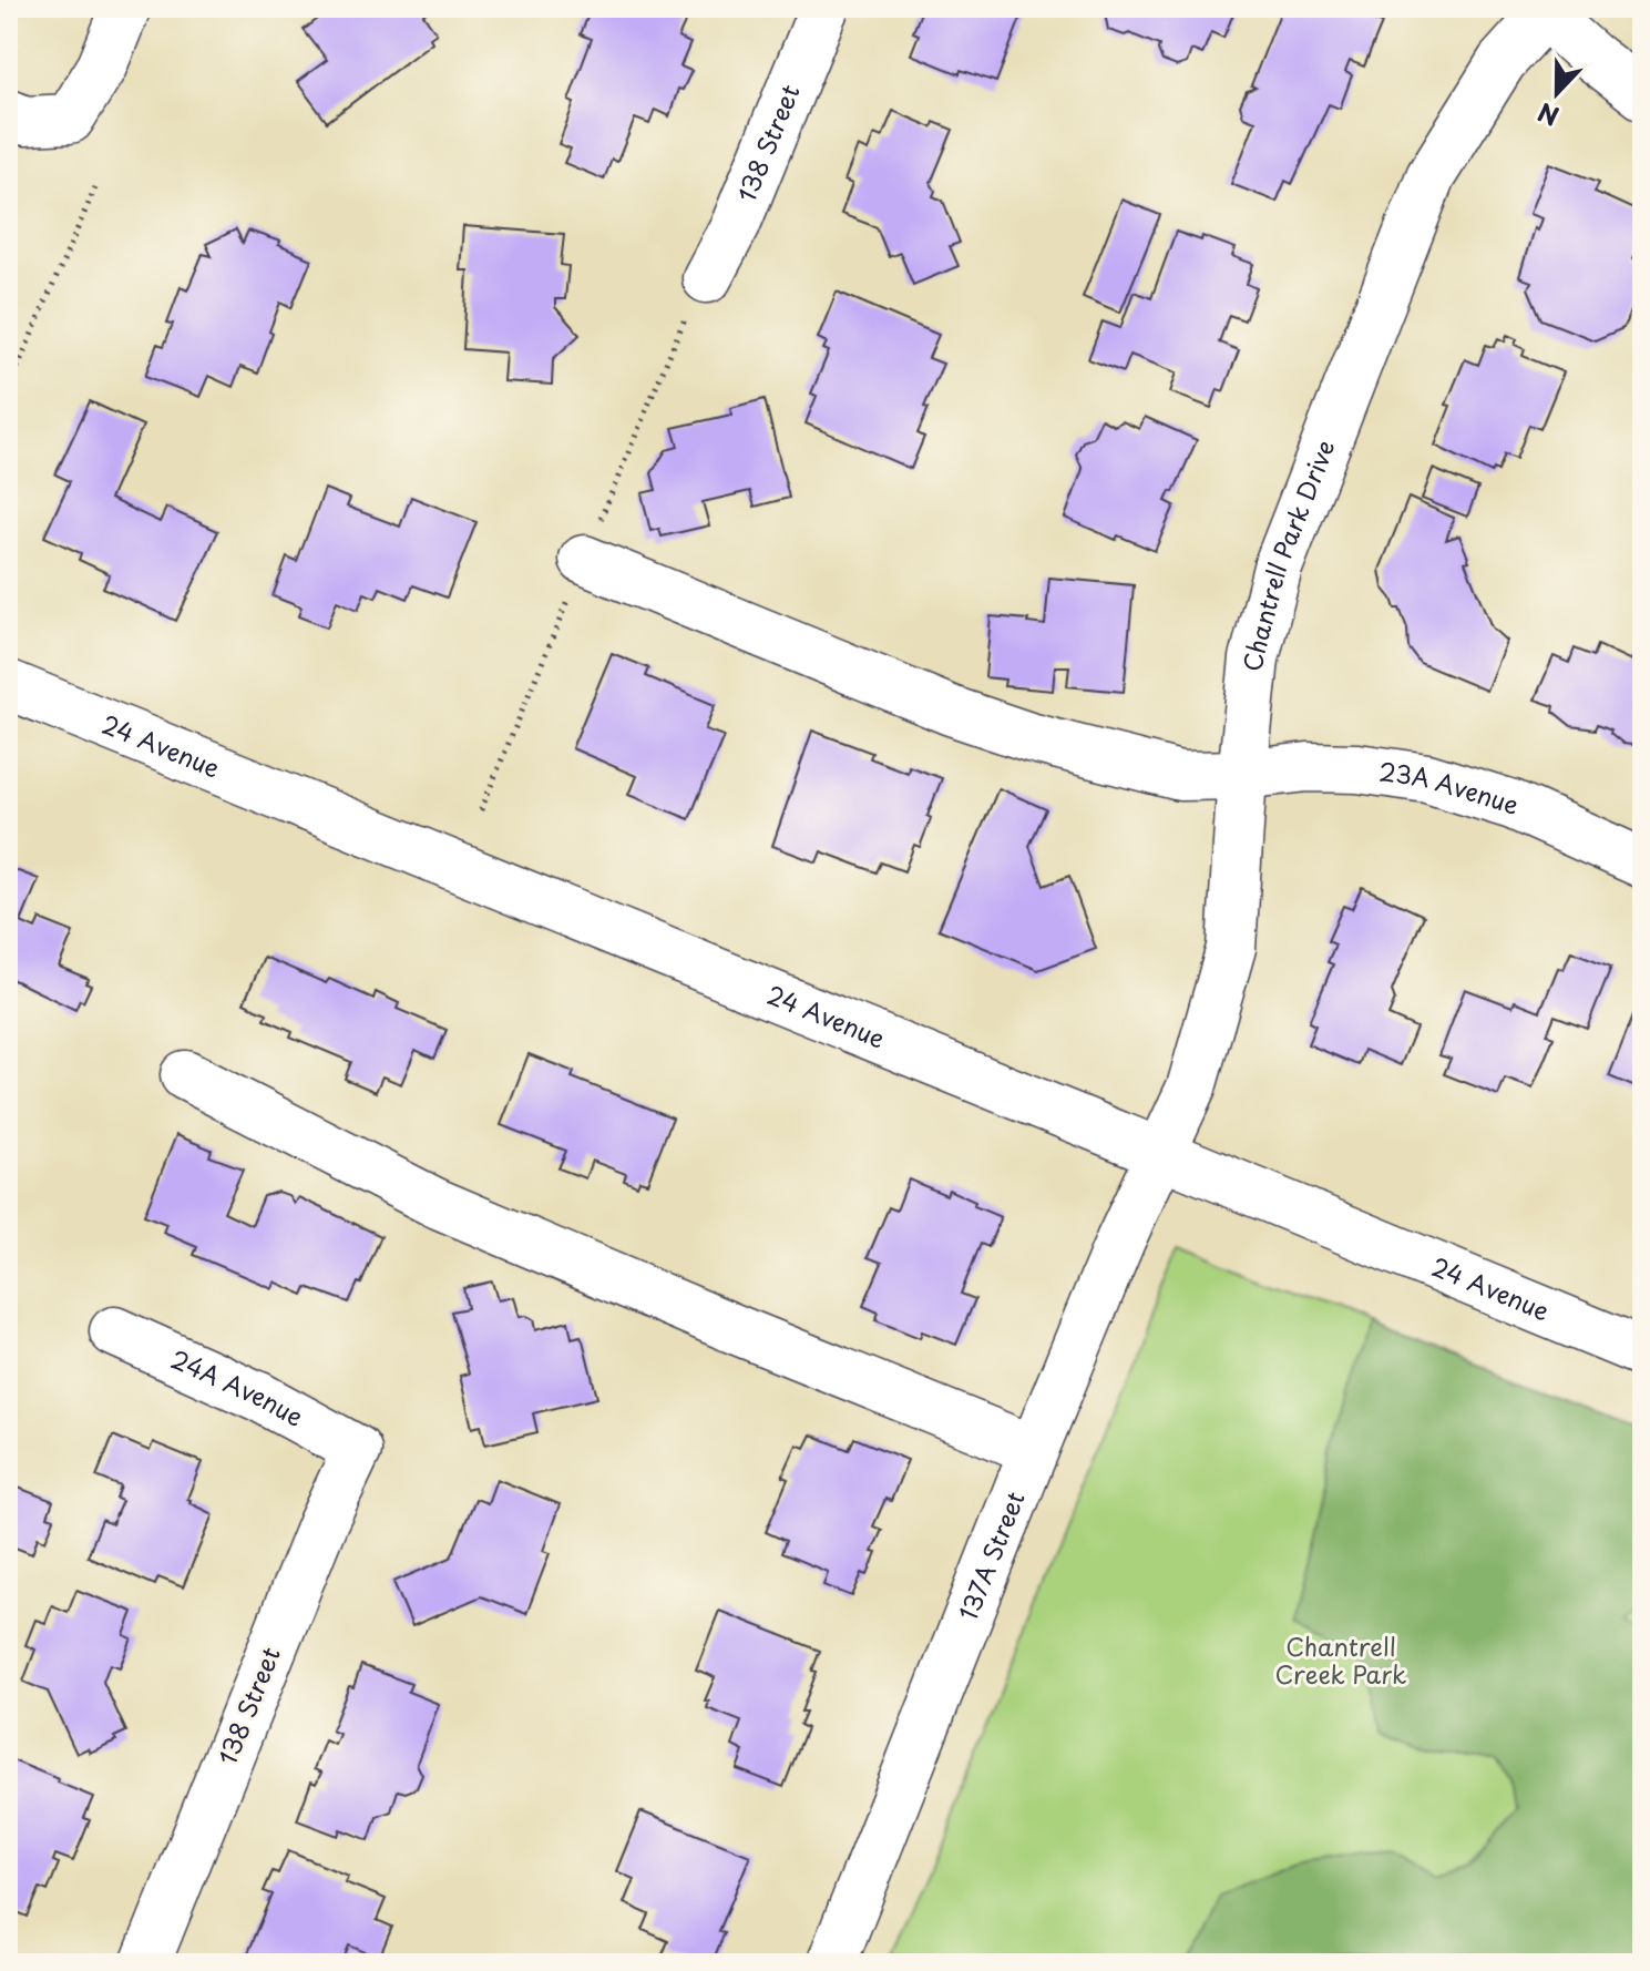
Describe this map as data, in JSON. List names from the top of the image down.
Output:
{
  "streets": {
    "street": [
      "138 Street",
      "Chantrell Park Drive",
      "24 Avenue",
      "23A Avenue",
      "24A Avenue",
      "137A Street"
    ]
  },
  "crossings": [
    ["138 Street", "24A Avenue"],
    ["Chantrell Park Drive", "24 Avenue"],
    ["Chantrell Park Drive", "23A Avenue"],
    ["Chantrell Park Drive", "137A Street"],
    ["24 Avenue", "137A Street"]
  ],
  "parks": ["Chantrell Creek Park"],
  "north": "bottom"
}
